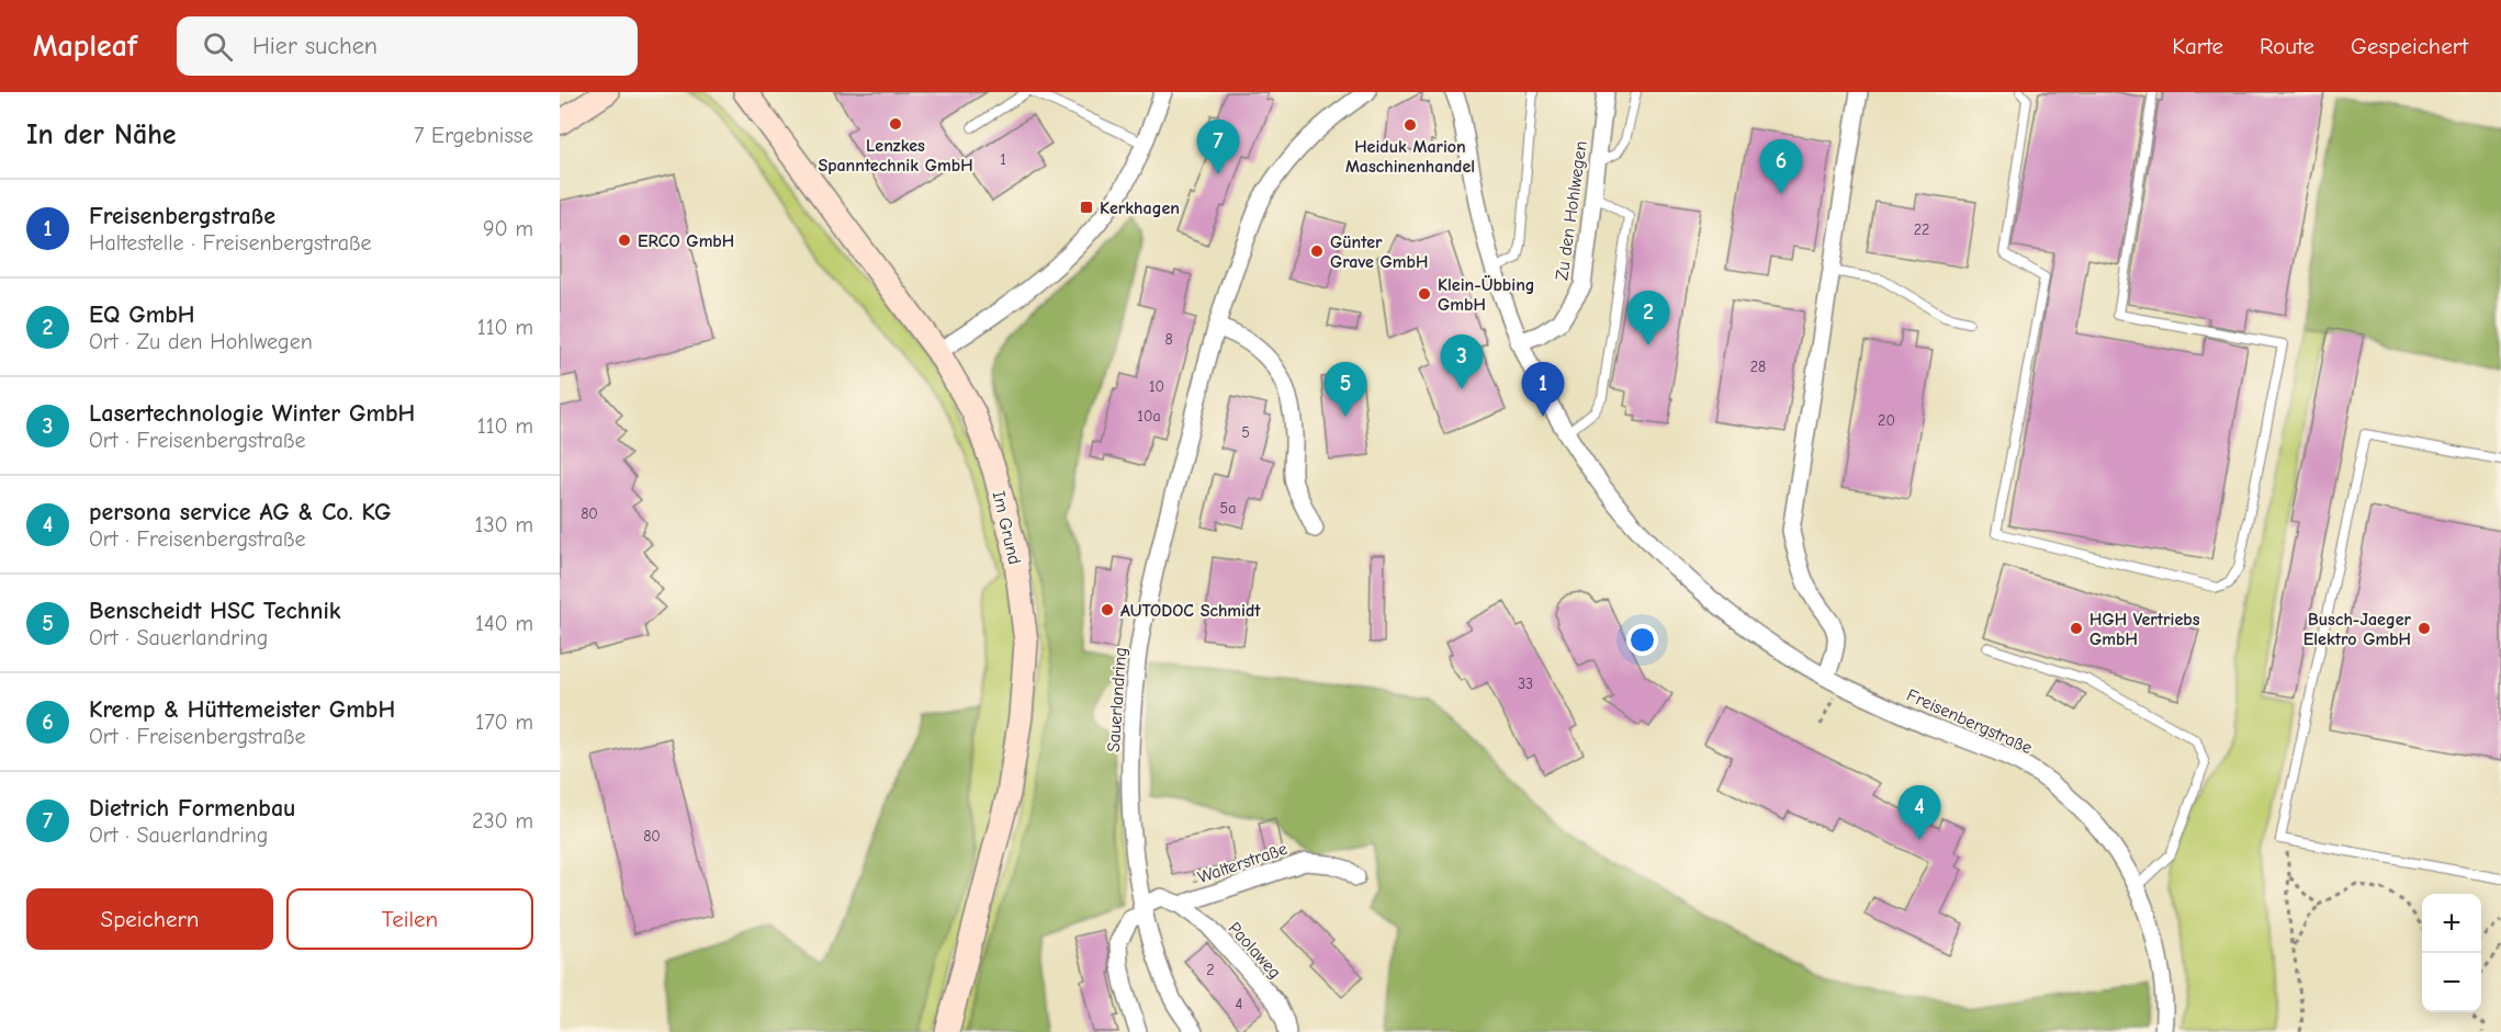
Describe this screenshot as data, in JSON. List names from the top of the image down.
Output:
{
  "streets": {
    "main road": ["Im Grund"],
    "street": [
      "Zu den Hohlwegen",
      "Sauerlandring",
      "Freisenbergstraße",
      "Walterstraße",
      "Paolaweg"
    ]
  },
  "crossings": [
    ["Zu den Hohlwegen", "Freisenbergstraße"],
    ["Sauerlandring", "Walterstraße"],
    ["Walterstraße", "Paolaweg"]
  ],
  "places": {
    "other": [
      "Lenzkes Spanntechnik GmbH",
      "Heiduk Marion Maschinenhandel",
      "ERCO GmbH",
      "Günter Grave GmbH",
      "Klein-Übbing GmbH",
      "AUTODOC Schmidt",
      "HGH Vertriebs GmbH",
      "Busch-Jaeger Elektro GmbH"
    ],
    "transit": ["Kerkhagen"]
  },
  "house_numbers": [
    "1",
    "22",
    "8",
    "28",
    "10",
    "10a",
    "20",
    "5",
    "5a",
    "80",
    "33",
    "80",
    "2",
    "4"
  ],
  "page": {
    "header": "Mapleaf",
    "search": "Hier suchen",
    "nav": ["Karte", "Route", "Gespeichert"],
    "heading": ["In der Nähe", "7 Ergebnisse"],
    "pins": [
      "7",
      "6",
      "2",
      "3",
      "1",
      "5",
      "4"
    ],
    "list": [
      {
        "mark": "1",
        "name": "Freisenbergstraße",
        "note": "Haltestelle · Freisenbergstraße",
        "value": "90 m"
      },
      {
        "mark": "2",
        "name": "EQ GmbH",
        "note": "Ort · Zu den Hohlwegen",
        "value": "110 m"
      },
      {
        "mark": "3",
        "name": "Lasertechnologie Winter GmbH",
        "note": "Ort · Freisenbergstraße",
        "value": "110 m"
      },
      {
        "mark": "4",
        "name": "persona service AG & Co. KG",
        "note": "Ort · Freisenbergstraße",
        "value": "130 m"
      },
      {
        "mark": "5",
        "name": "Benscheidt HSC Technik",
        "note": "Ort · Sauerlandring",
        "value": "140 m"
      },
      {
        "mark": "6",
        "name": "Kremp & Hüttemeister GmbH",
        "note": "Ort · Freisenbergstraße",
        "value": "170 m"
      },
      {
        "mark": "7",
        "name": "Dietrich Formenbau",
        "note": "Ort · Sauerlandring",
        "value": "230 m"
      }
    ],
    "buttons": ["Speichern", "Teilen"],
    "map_buttons": ["+", "−"]
  }
}
